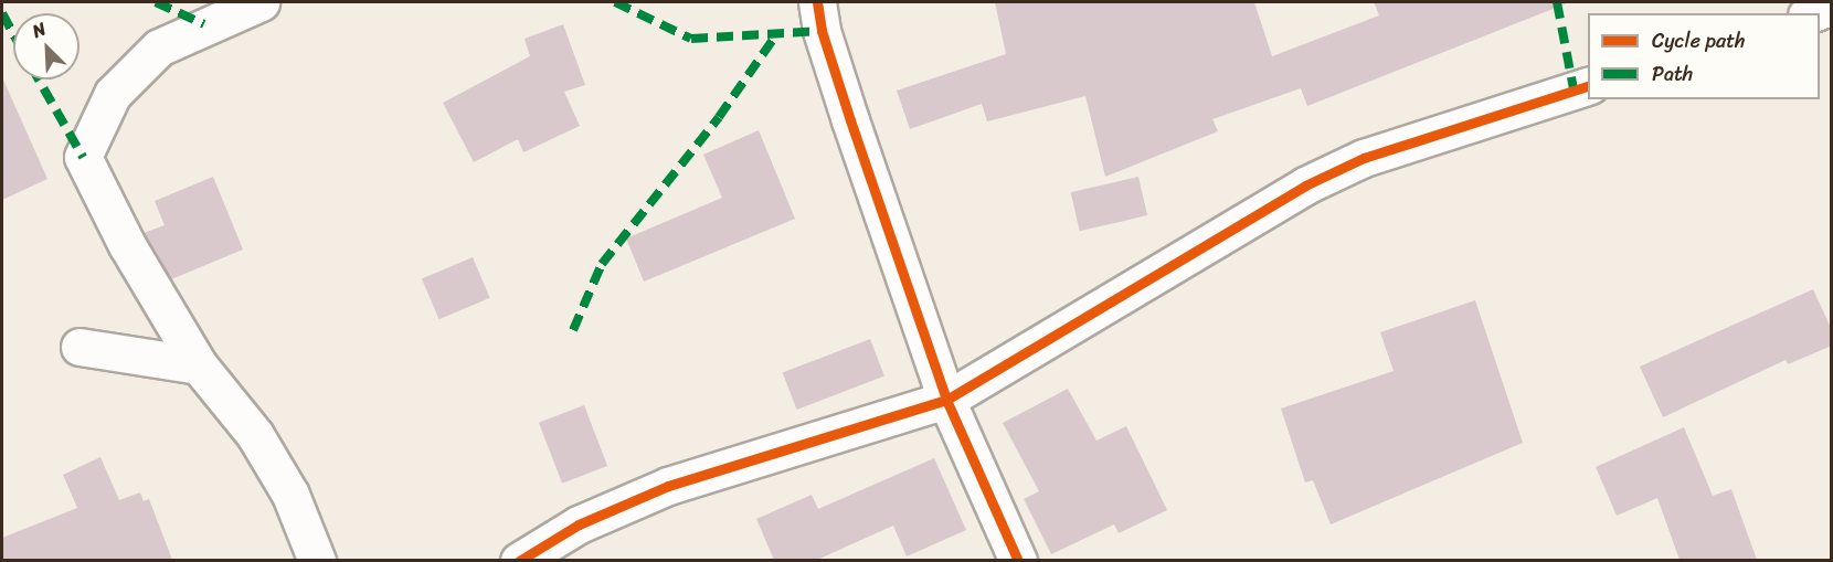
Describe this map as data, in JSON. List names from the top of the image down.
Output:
{
  "legend": ["Cycle path", "Path"],
  "north": "top left"
}
